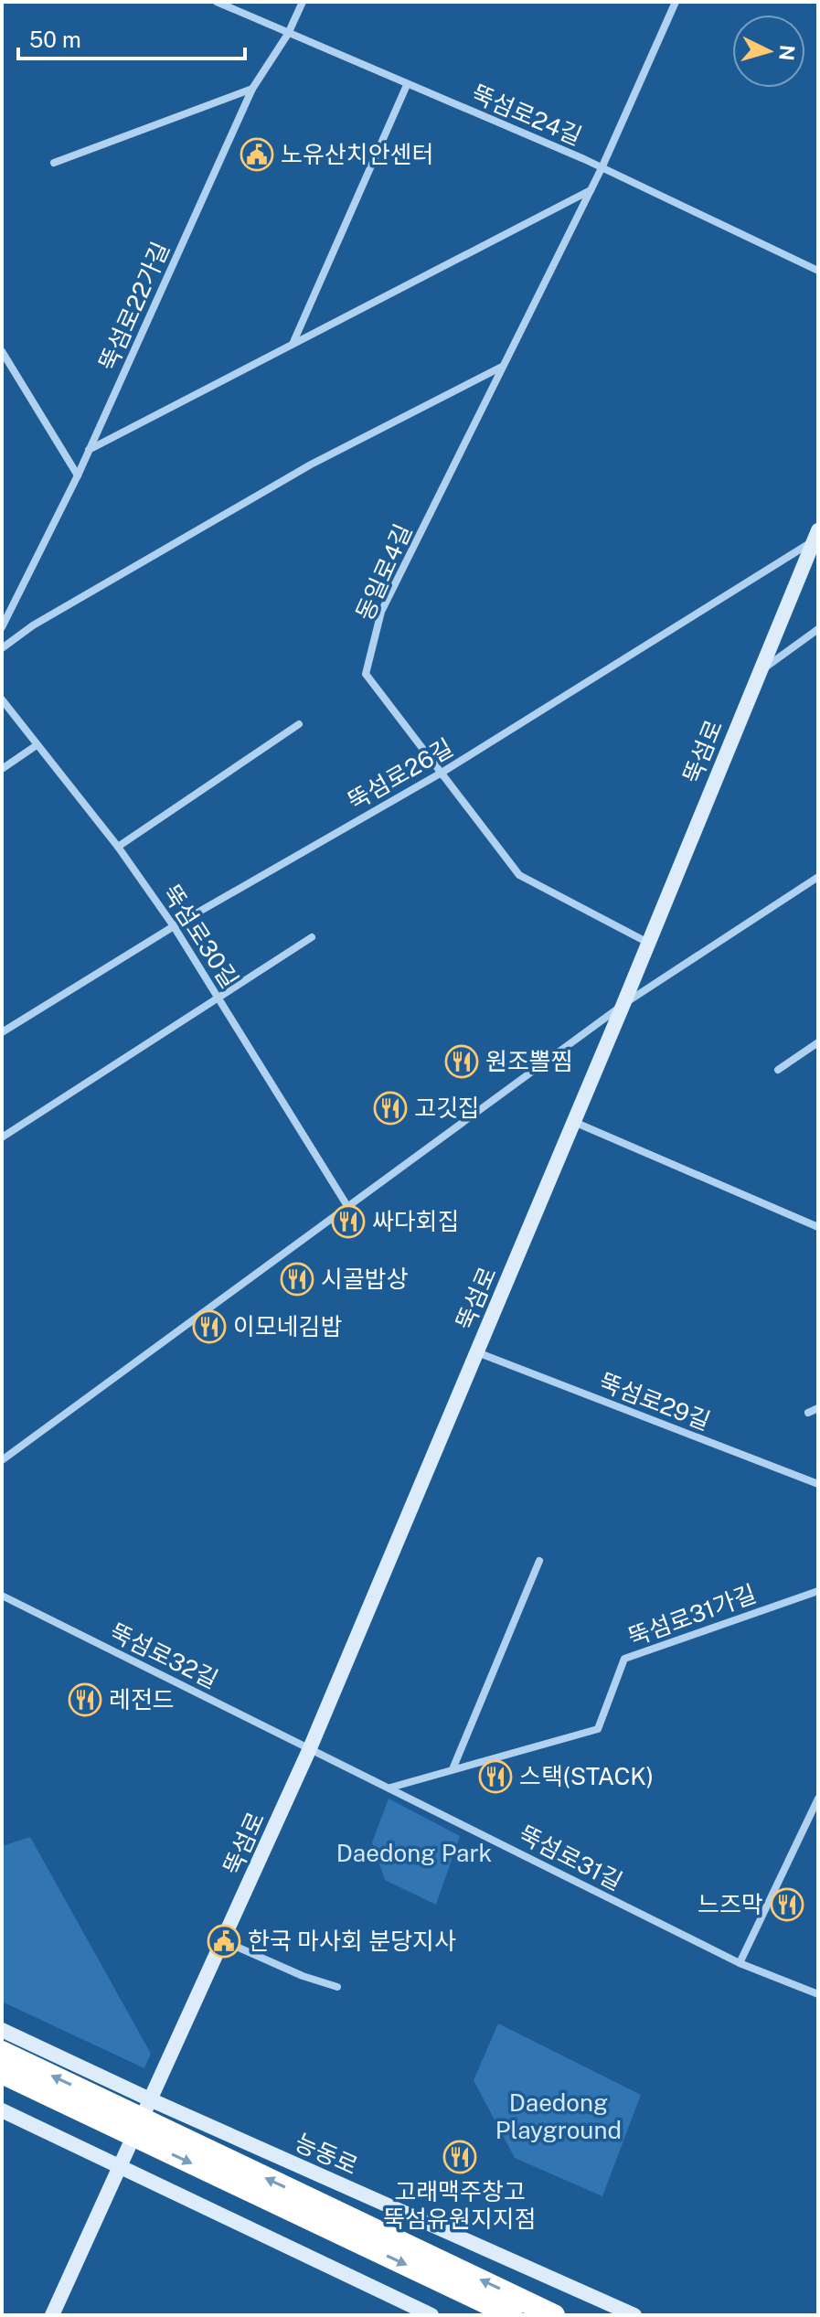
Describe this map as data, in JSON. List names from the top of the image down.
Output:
{
  "streets": {
    "main road": ["뚝섬로", "능동로"],
    "street": [
      "뚝섬로24길",
      "뚝섬로22가길",
      "동일로4길",
      "뚝섬로26길",
      "뚝섬로30길",
      "뚝섬로29길",
      "뚝섬로31가길",
      "뚝섬로32길",
      "뚝섬로31길"
    ]
  },
  "crossings": [
    ["뚝섬로24길", "뚝섬로22가길"],
    ["뚝섬로24길", "동일로4길"],
    ["동일로4길", "뚝섬로"],
    ["동일로4길", "뚝섬로26길"],
    ["뚝섬로", "뚝섬로26길"],
    ["뚝섬로", "뚝섬로29길"],
    ["뚝섬로", "뚝섬로32길"],
    ["뚝섬로", "뚝섬로31길"],
    ["뚝섬로", "능동로"],
    ["뚝섬로26길", "뚝섬로30길"],
    ["뚝섬로31가길", "뚝섬로31길"],
    ["뚝섬로32길", "뚝섬로31길"]
  ],
  "parks": ["Daedong Park", "Daedong Playground"],
  "places": {
    "public building": ["노유산치안센터", "한국 마사회 분당지사"],
    "restaurant": [
      "원조뽈찜",
      "고깃집",
      "싸다회집",
      "시골밥상",
      "이모네김밥",
      "레전드",
      "스택(STACK)",
      "느즈막",
      "고래맥주창고 뚝섬유원지지점"
    ]
  },
  "scale_bar": "50 m",
  "north": "right"
}
